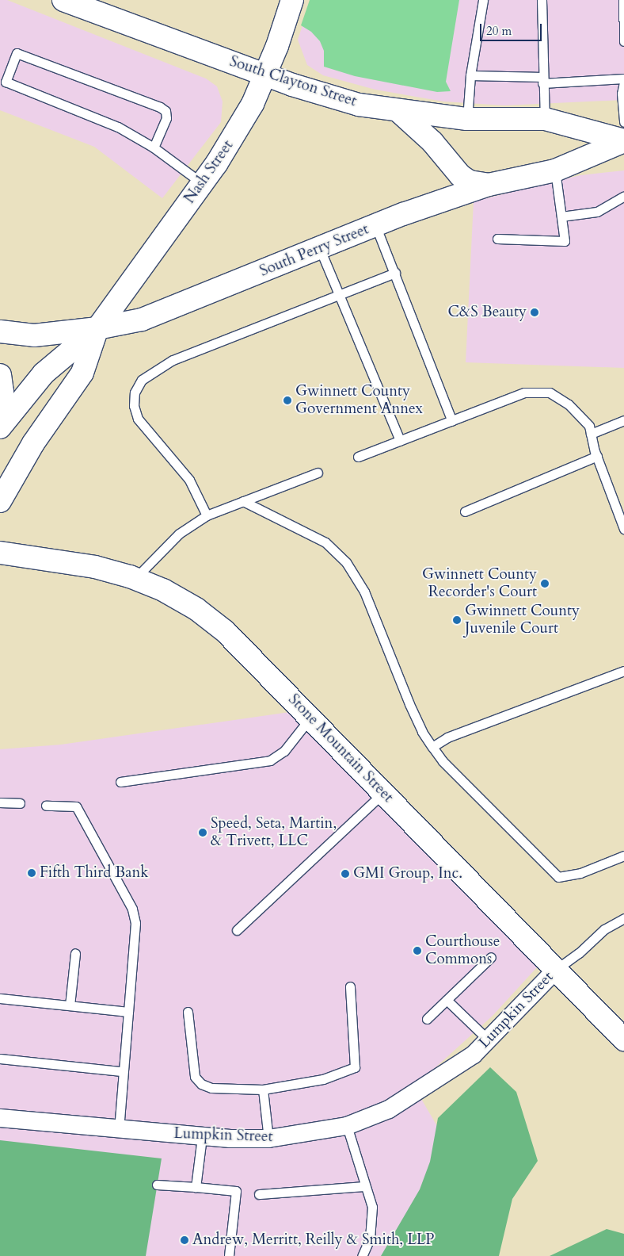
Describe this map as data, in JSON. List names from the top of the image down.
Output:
{
  "streets": {
    "main road": [
      "South Clayton Street",
      "Nash Street",
      "South Perry Street",
      "Stone Mountain Street"
    ],
    "street": ["Lumpkin Street"]
  },
  "crossings": [
    ["South Clayton Street", "Nash Street"],
    ["South Clayton Street", "South Perry Street"],
    ["Nash Street", "South Perry Street"],
    ["Stone Mountain Street", "Lumpkin Street"]
  ],
  "places": [
    "C&S Beauty",
    "Gwinnett County Government Annex",
    "Gwinnett County Recorder's Court",
    "Gwinnett County Juvenile Court",
    "Speed, Seta, Martin, & Trivett, LLC",
    "Fifth Third Bank",
    "GMI Group, Inc.",
    "Courthouse Commons",
    "Andrew, Merritt, Reilly & Smith, LLP"
  ],
  "scale_bar": "20 m"
}
